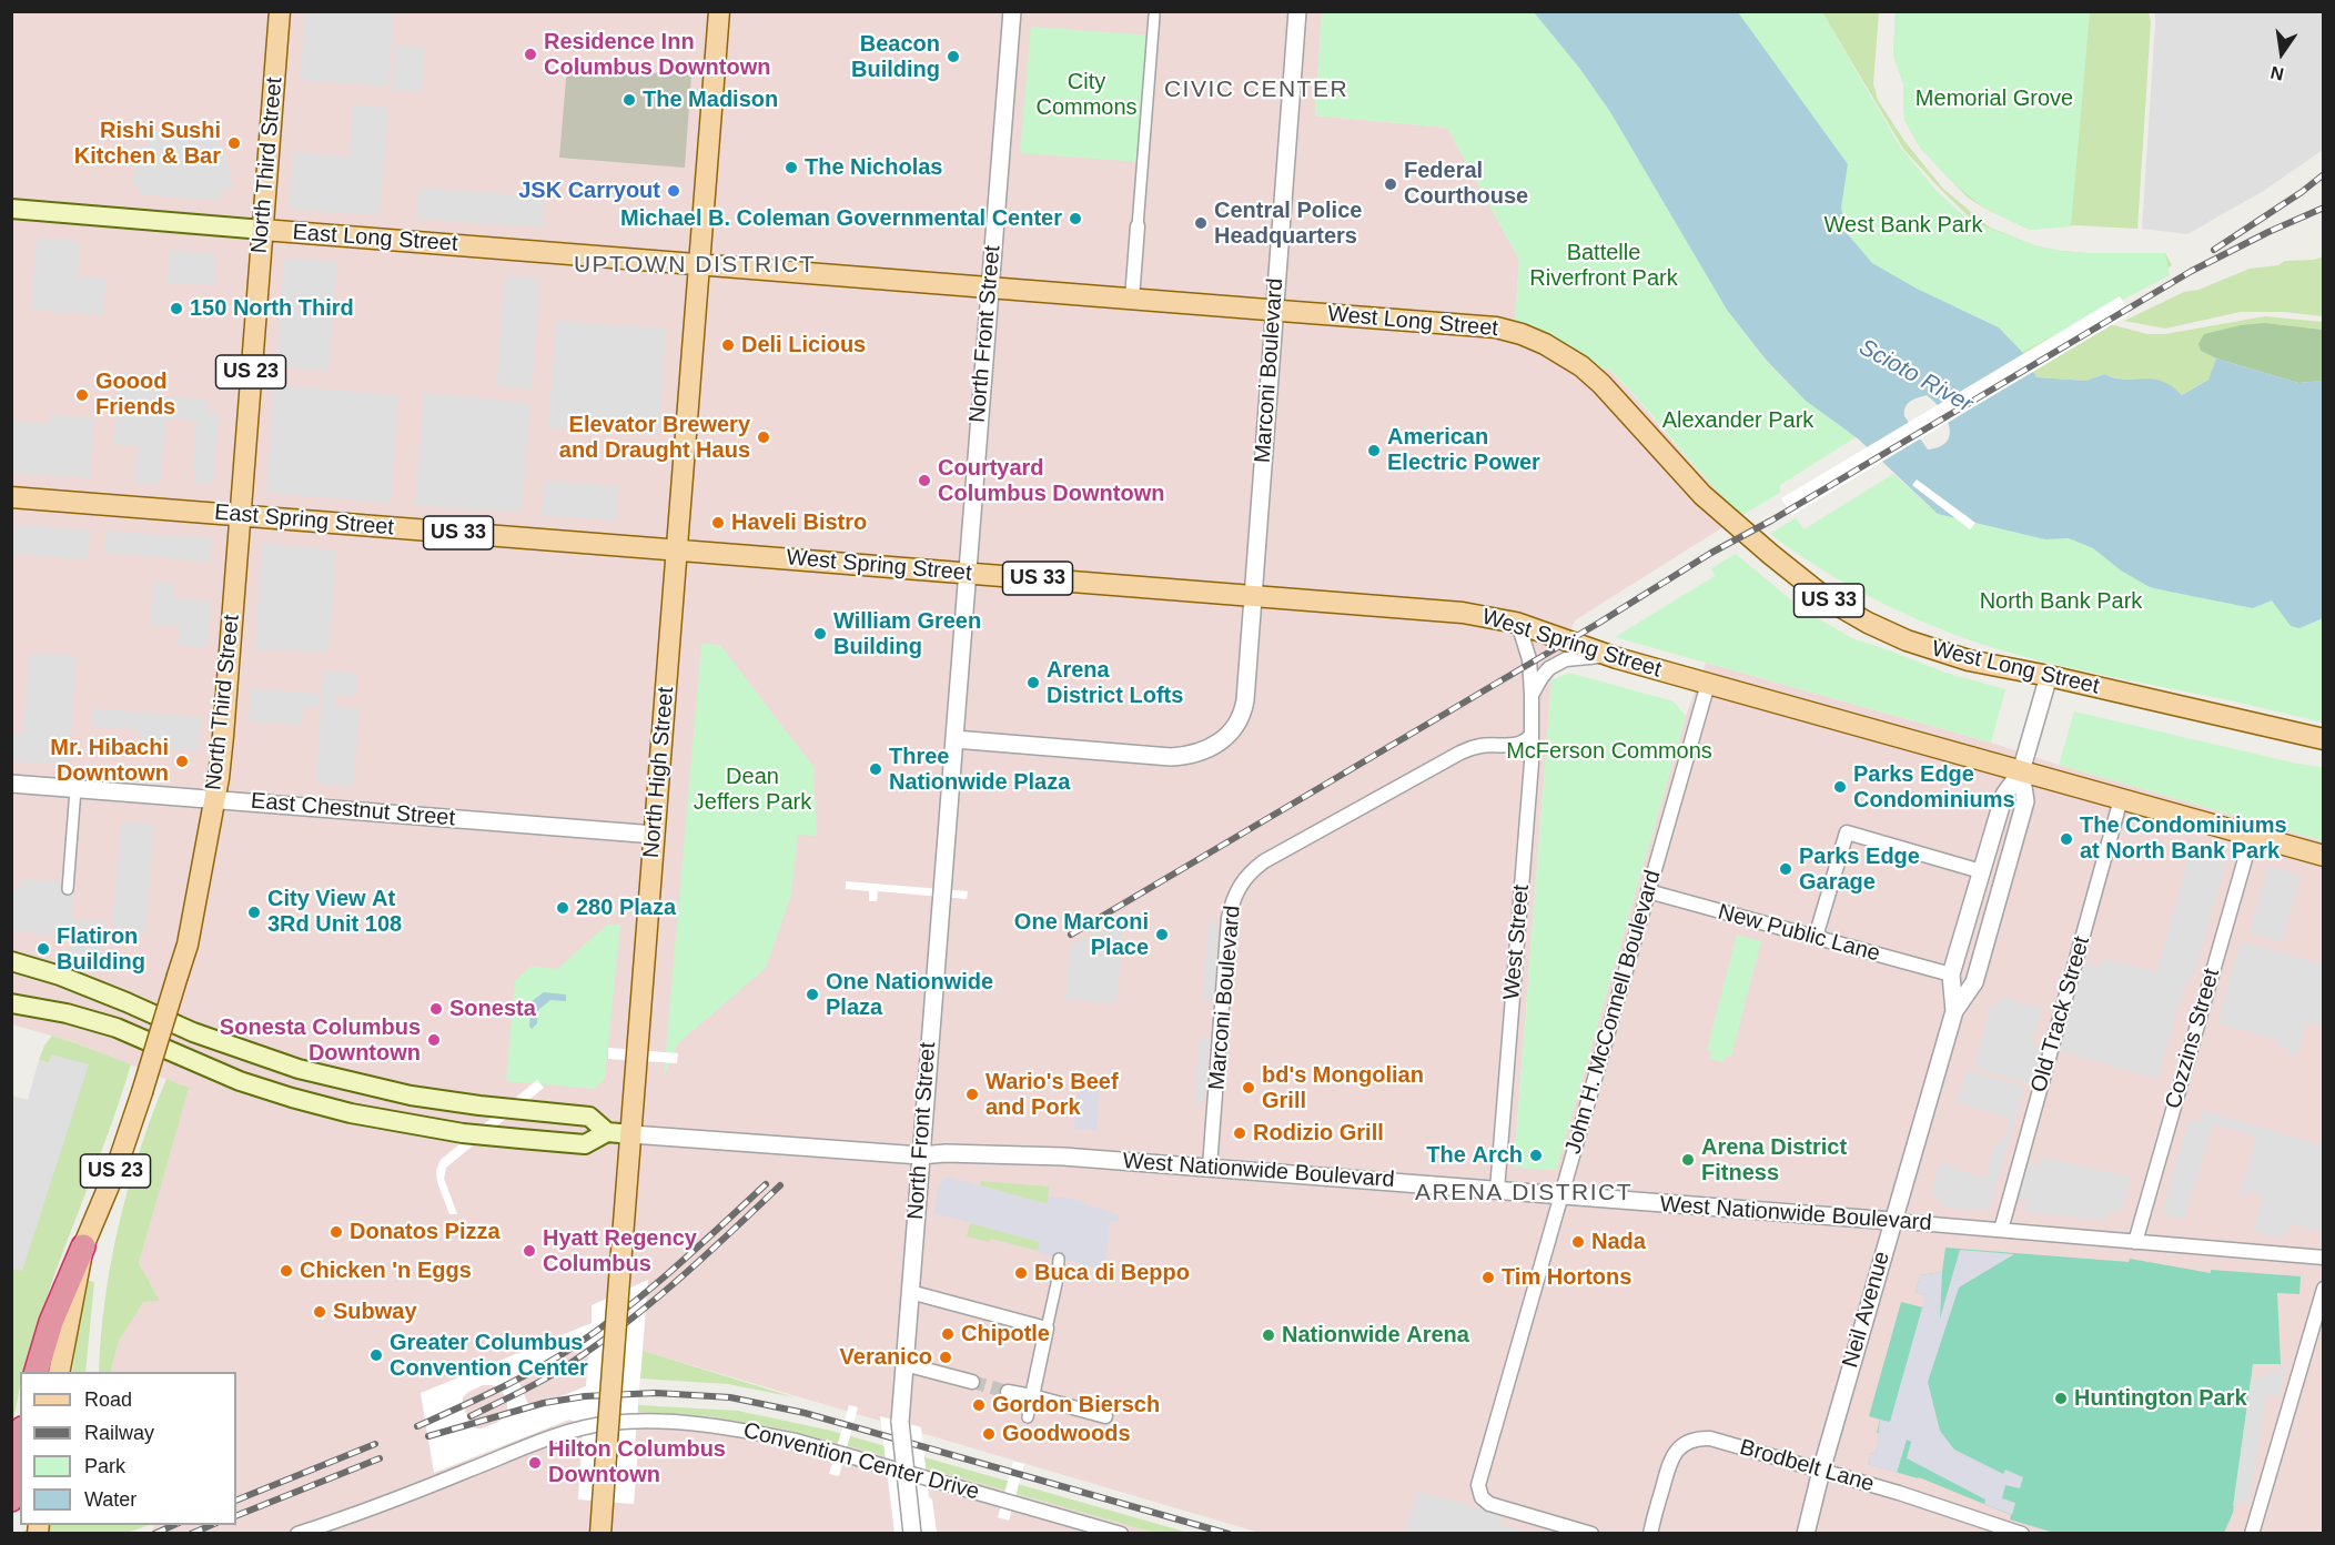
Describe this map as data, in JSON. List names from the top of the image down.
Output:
{
  "streets": {
    "main road": [
      "North Third Street",
      "East Long Street",
      "West Long Street",
      "US 23",
      "East Spring Street",
      "US 33",
      "West Spring Street",
      "North High Street"
    ],
    "street": [
      "North Front Street",
      "Marconi Boulevard",
      "East Chestnut Street",
      "New Public Lane",
      "West Street",
      "John H. McConnell Boulevard",
      "Old Track Street",
      "Cozzins Street",
      "West Nationwide Boulevard",
      "Neil Avenue",
      "Convention Center Drive",
      "Brodbelt Lane"
    ]
  },
  "crossings": [
    ["North Third Street", "East Long Street"],
    ["North Third Street", "East Spring Street"],
    ["North Third Street", "East Chestnut Street"],
    ["East Long Street", "West Long Street"],
    ["East Long Street", "North High Street"],
    ["West Long Street", "North Front Street"],
    ["West Long Street", "Marconi Boulevard"],
    ["West Long Street", "North High Street"],
    ["West Long Street", "Neil Avenue"],
    ["North Front Street", "Marconi Boulevard"],
    ["North Front Street", "West Spring Street"],
    ["North Front Street", "West Nationwide Boulevard"],
    ["Marconi Boulevard", "West Spring Street"],
    ["Marconi Boulevard", "West Street"],
    ["Marconi Boulevard", "West Nationwide Boulevard"],
    ["East Spring Street", "West Spring Street"],
    ["East Spring Street", "North High Street"],
    ["West Spring Street", "North High Street"],
    ["West Spring Street", "West Street"],
    ["West Spring Street", "John H. McConnell Boulevard"],
    ["West Spring Street", "Old Track Street"],
    ["West Spring Street", "Cozzins Street"],
    ["West Spring Street", "Neil Avenue"],
    ["North High Street", "East Chestnut Street"],
    ["North High Street", "West Nationwide Boulevard"],
    ["New Public Lane", "John H. McConnell Boulevard"],
    ["New Public Lane", "Neil Avenue"],
    ["West Street", "West Nationwide Boulevard"],
    ["John H. McConnell Boulevard", "West Nationwide Boulevard"],
    ["Old Track Street", "West Nationwide Boulevard"],
    ["Cozzins Street", "West Nationwide Boulevard"],
    ["West Nationwide Boulevard", "Neil Avenue"],
    ["Neil Avenue", "Brodbelt Lane"]
  ],
  "districts": ["CIVIC CENTER", "UPTOWN DISTRICT", "ARENA DISTRICT"],
  "water": ["Scioto River"],
  "parks": [
    "City Commons",
    "Memorial Grove",
    "West Bank Park",
    "Battelle Riverfront Park",
    "Alexander Park",
    "North Bank Park",
    "McFerson Commons",
    "Dean Jeffers Park"
  ],
  "places": [
    "Residence Inn Columbus Downtown",
    "Beacon Building",
    "The Madison",
    "Rishi Sushi Kitchen & Bar",
    "The Nicholas",
    "Federal Courthouse",
    "JSK Carryout",
    "Michael B. Coleman Governmental Center",
    "Central Police Headquarters",
    "150 North Third",
    "Deli Licious",
    "Goood Friends",
    "Elevator Brewery and Draught Haus",
    "American Electric Power",
    "Courtyard Columbus Downtown",
    "Haveli Bistro",
    "William Green Building",
    "Arena District Lofts",
    "Mr. Hibachi Downtown",
    "Three Nationwide Plaza",
    "Parks Edge Condominiums",
    "The Condominiums at North Bank Park",
    "Parks Edge Garage",
    "280 Plaza",
    "City View At 3Rd Unit 108",
    "One Marconi Place",
    "Flatiron Building",
    "One Nationwide Plaza",
    "Sonesta",
    "Sonesta Columbus Downtown",
    "bd's Mongolian Grill",
    "Wario's Beef and Pork",
    "Rodizio Grill",
    "The Arch",
    "Arena District Fitness",
    "Donatos Pizza",
    "Nada",
    "Hyatt Regency Columbus",
    "Chicken 'n Eggs",
    "Buca di Beppo",
    "Tim Hortons",
    "Subway",
    "Chipotle",
    "Nationwide Arena",
    "Greater Columbus Convention Center",
    "Veranico",
    "Huntington Park",
    "Gordon Biersch",
    "Goodwoods",
    "Hilton Columbus Downtown"
  ],
  "legend": [
    "Road",
    "Railway",
    "Park",
    "Water"
  ],
  "north": "bottom"
}
